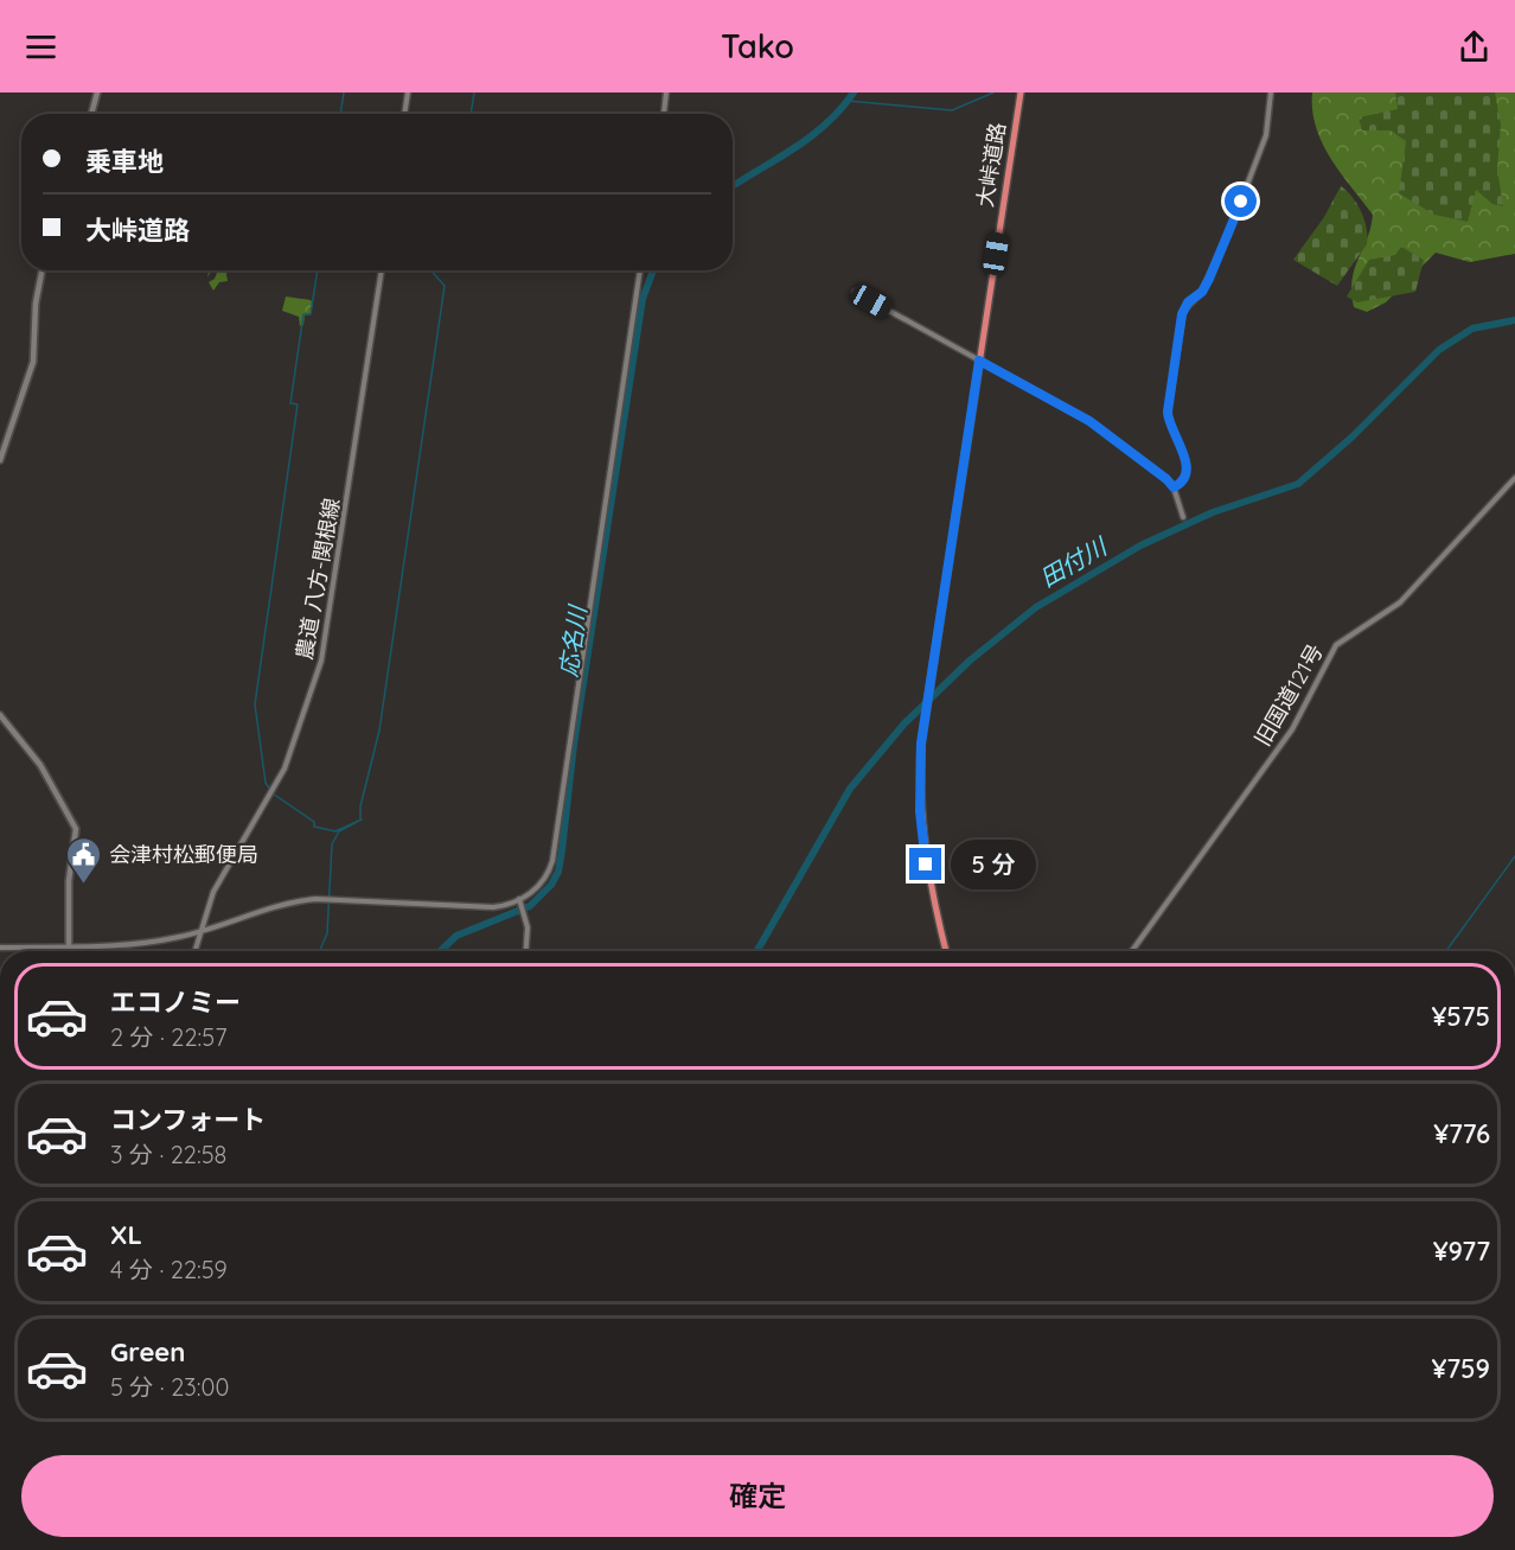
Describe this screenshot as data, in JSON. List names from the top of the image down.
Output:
{
  "streets": {
    "highway": ["大峠道路"],
    "street": ["農道 八方-関根線", "旧国道121号"]
  },
  "water": ["田付川", "応名川"],
  "places": {
    "public building": ["会津村松郵便局"]
  },
  "page": {
    "header": "Tako",
    "banner": ["乗車地", "大峠道路"],
    "bubble": "5 分",
    "list": [
      {
        "name": "エコノミー",
        "note": "2 分 · 22:57",
        "value": "¥575"
      },
      {
        "name": "コンフォート",
        "note": "3 分 · 22:58",
        "value": "¥776"
      },
      {
        "name": "XL",
        "note": "4 分 · 22:59",
        "value": "¥977"
      },
      {
        "name": "Green",
        "note": "5 分 · 23:00",
        "value": "¥759"
      }
    ],
    "buttons": "確定"
  }
}
